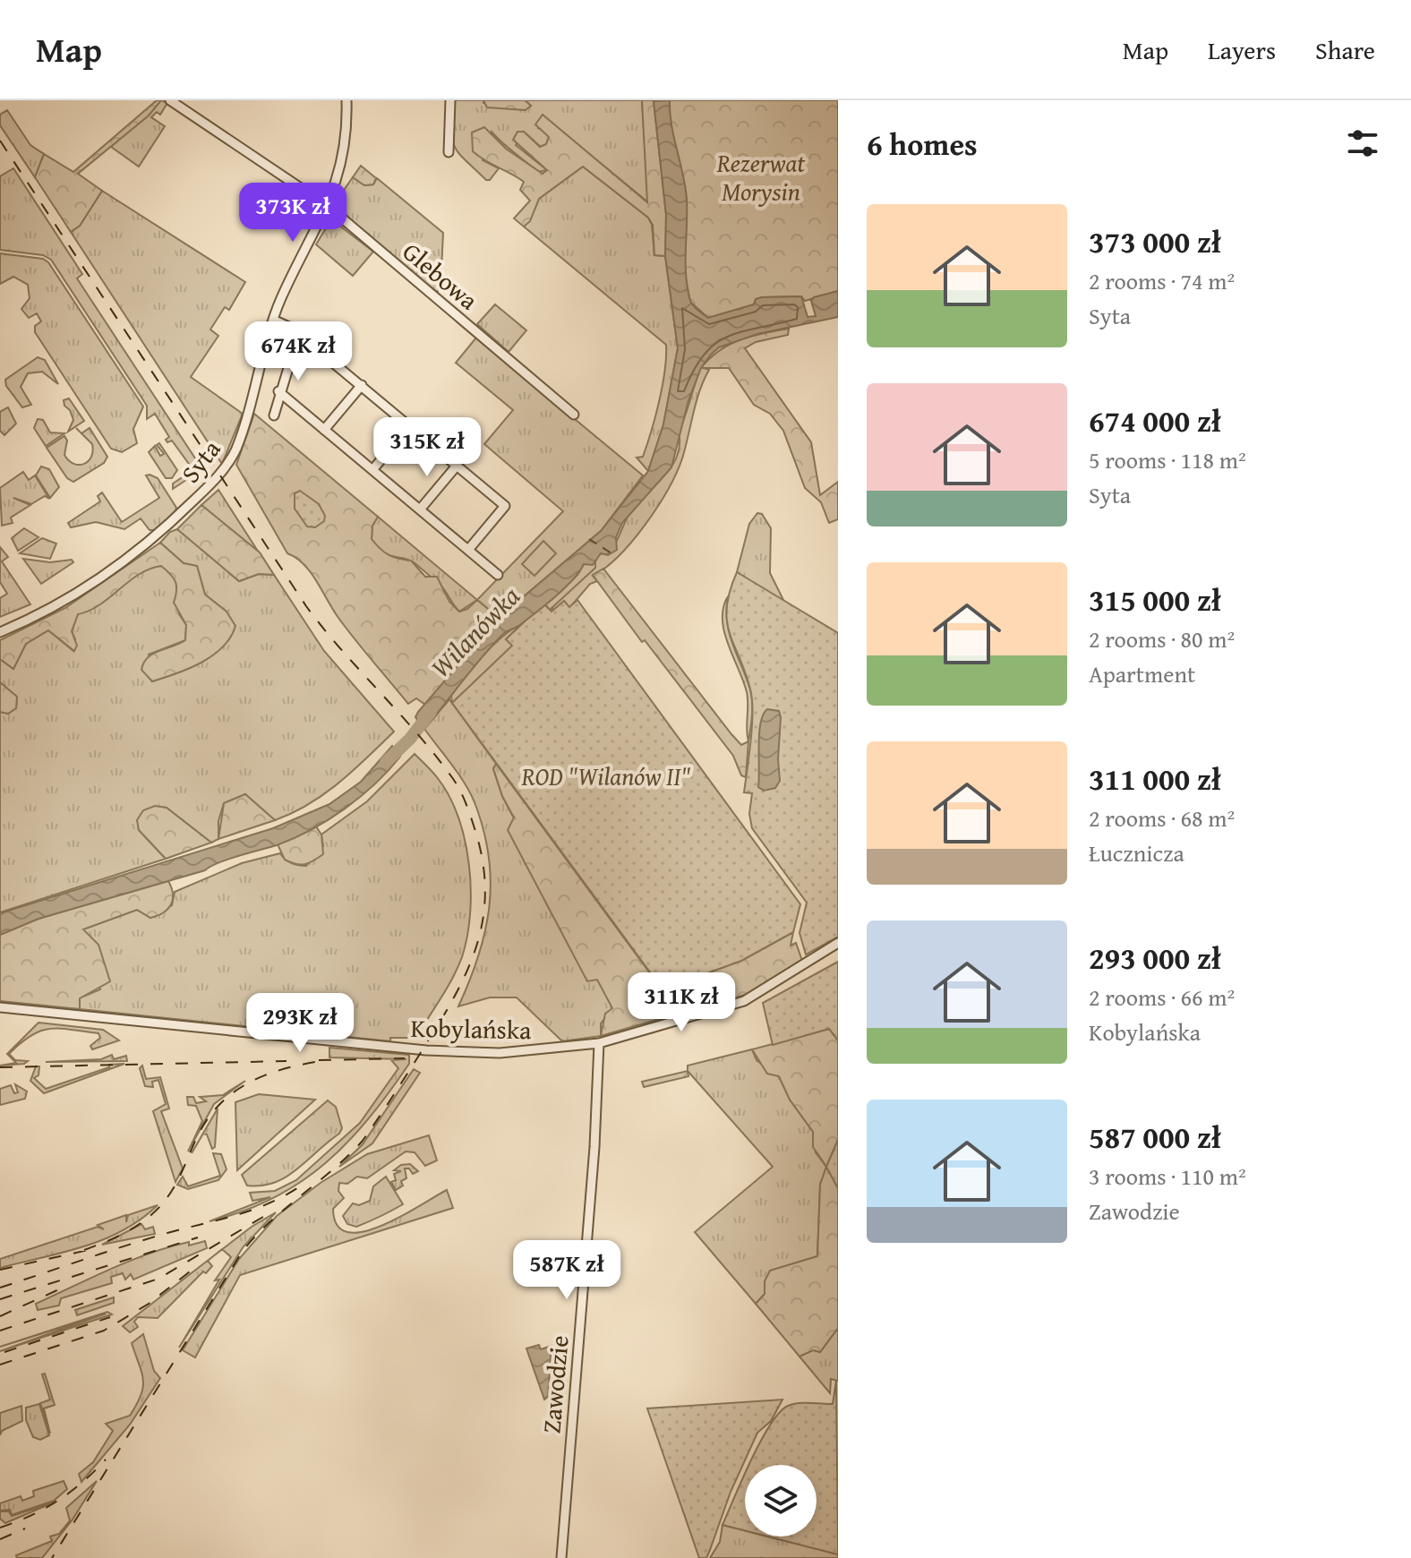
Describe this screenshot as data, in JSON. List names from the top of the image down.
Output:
{
  "streets": {
    "street": [
      "Glebowa",
      "Syta",
      "Kobylańska",
      "Zawodzie"
    ]
  },
  "crossings": [
    ["Glebowa", "Syta"],
    ["Kobylańska", "Zawodzie"]
  ],
  "water": ["Wilanówka"],
  "parks": ["Rezerwat Morysin", "ROD \"Wilanów II\""],
  "page": {
    "header": "Map",
    "nav": ["Map", "Layers", "Share"],
    "heading": "6 homes",
    "price": [
      "373K zł",
      "674K zł",
      "315K zł",
      "311K zł",
      "293K zł",
      "587K zł"
    ],
    "list": [
      {
        "name": "373 000 zł",
        "note": "2 rooms · 74 m² · Syta"
      },
      {
        "name": "674 000 zł",
        "note": "5 rooms · 118 m² · Syta"
      },
      {
        "name": "315 000 zł",
        "note": "2 rooms · 80 m² · Apartment"
      },
      {
        "name": "311 000 zł",
        "note": "2 rooms · 68 m² · Łucznicza"
      },
      {
        "name": "293 000 zł",
        "note": "2 rooms · 66 m² · Kobylańska"
      },
      {
        "name": "587 000 zł",
        "note": "3 rooms · 110 m² · Zawodzie"
      }
    ]
  }
}
